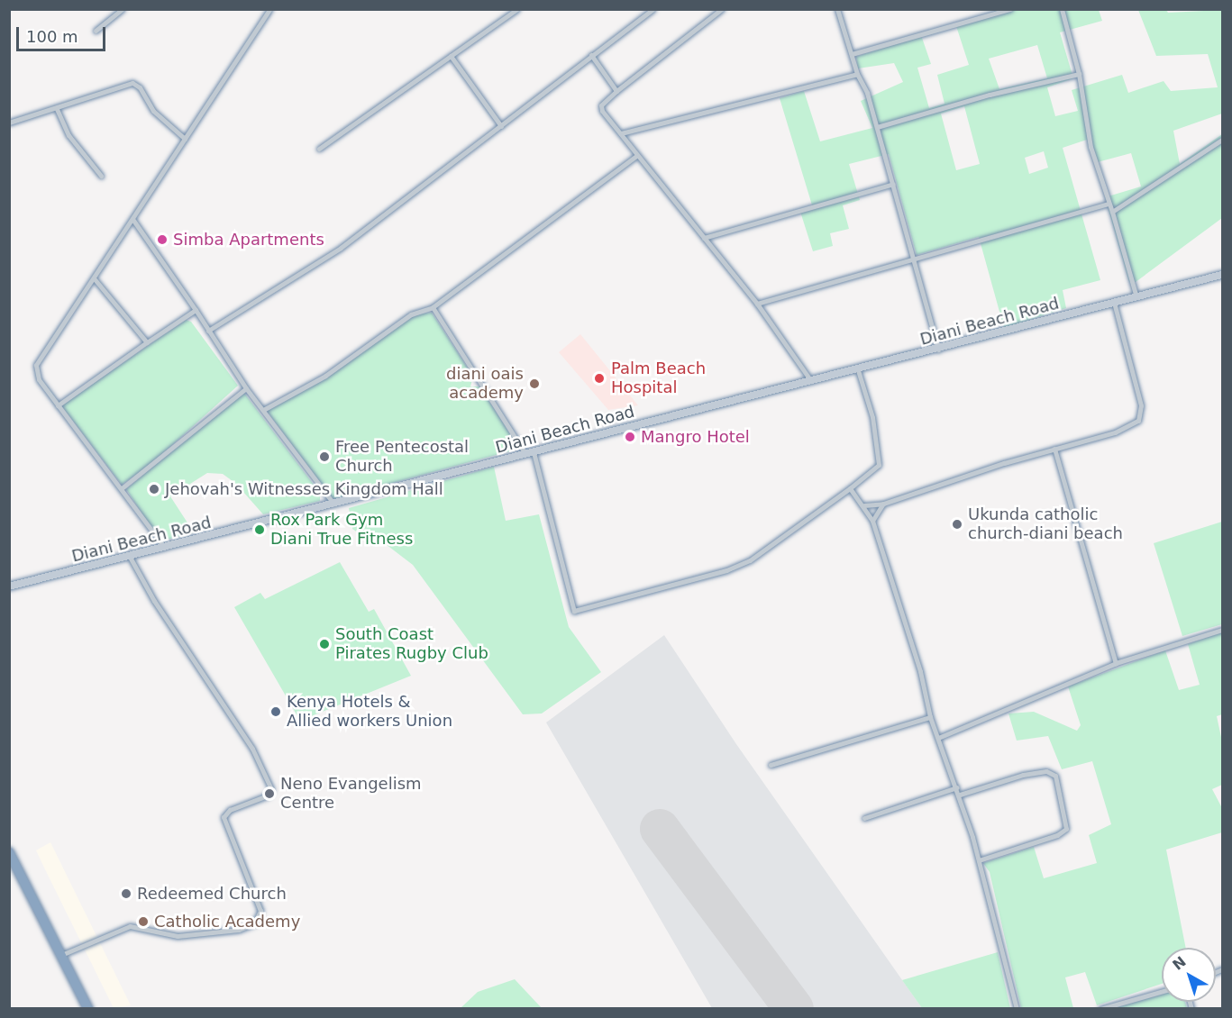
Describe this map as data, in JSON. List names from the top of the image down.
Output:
{
  "streets": {
    "main road": ["Diani Beach Road"]
  },
  "places": [
    "Simba Apartments",
    "Palm Beach Hospital",
    "diani oais academy",
    "Mangro Hotel",
    "Free Pentecostal Church",
    "Jehovah's Witnesses Kingdom Hall",
    "Ukunda catholic church-diani beach",
    "Rox Park Gym Diani True Fitness",
    "South Coast Pirates Rugby Club",
    "Kenya Hotels & Allied workers Union",
    "Neno Evangelism Centre",
    "Redeemed Church",
    "Catholic Academy"
  ],
  "scale_bar": "100 m",
  "north": "top left"
}
